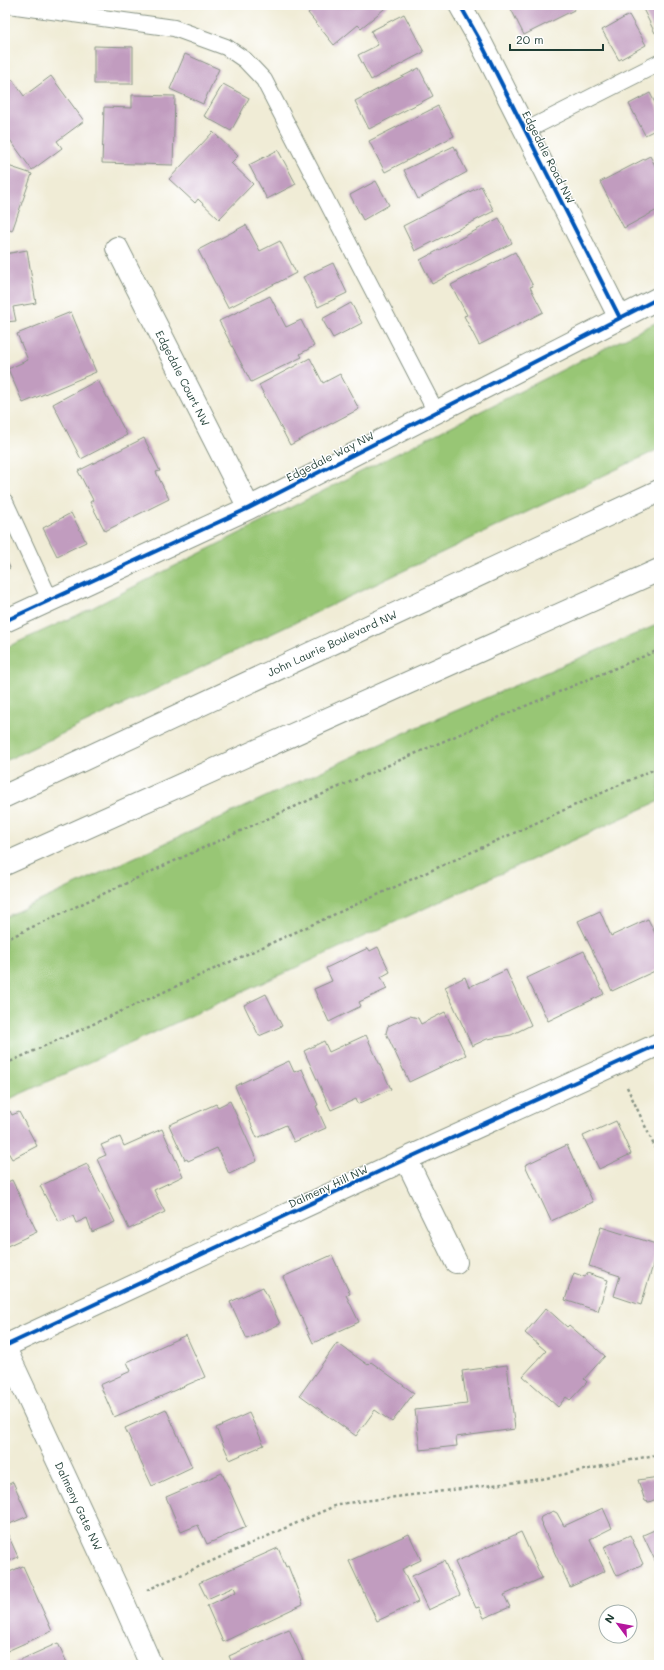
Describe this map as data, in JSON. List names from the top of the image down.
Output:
{
  "streets": {
    "street": [
      "Edgedale Road NW",
      "Edgedale Court NW",
      "Edgedale Way NW",
      "John Laurie Boulevard NW",
      "Dalmeny Hill NW",
      "Dalmeny Gate NW"
    ]
  },
  "crossings": [
    ["Edgedale Road NW", "Edgedale Way NW"],
    ["Edgedale Court NW", "Edgedale Way NW"],
    ["Dalmeny Hill NW", "Dalmeny Gate NW"]
  ],
  "scale_bar": "20 m",
  "north": "top left"
}
